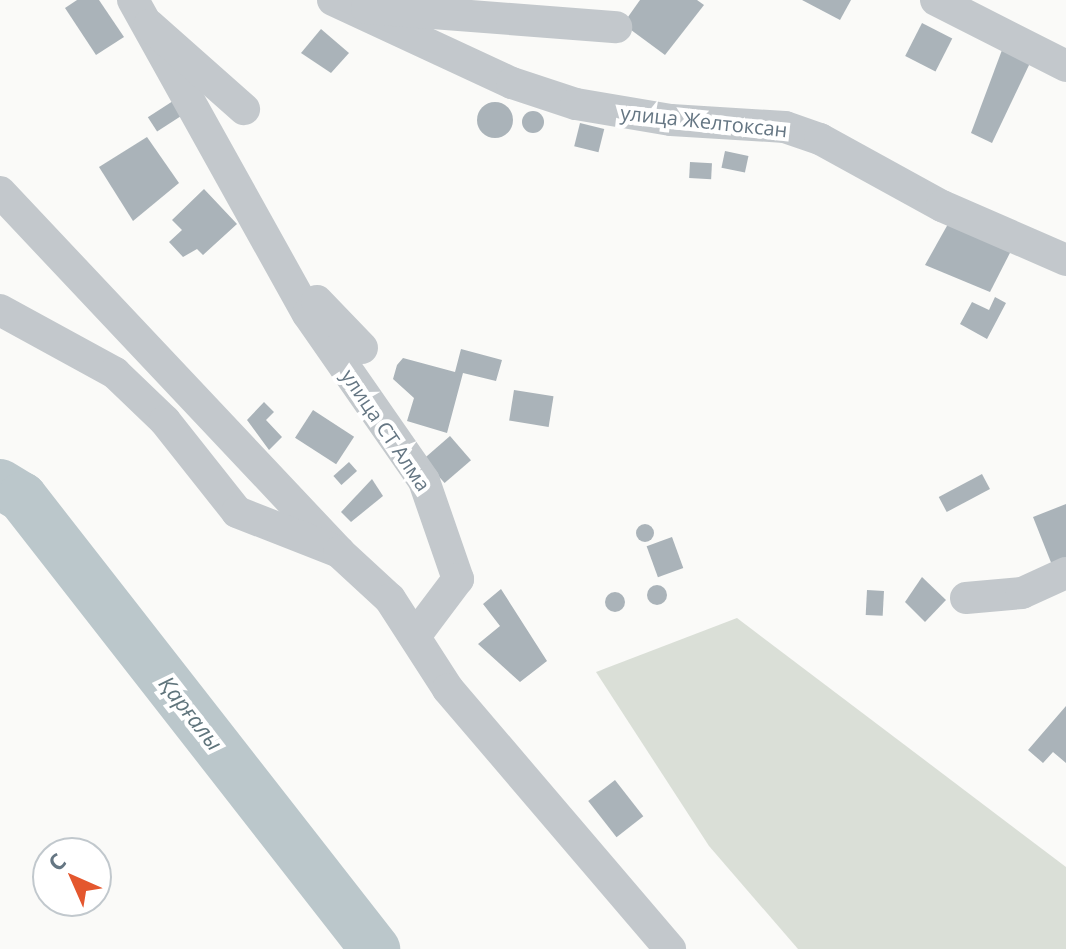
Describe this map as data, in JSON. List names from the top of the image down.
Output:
{
  "streets": {
    "street": ["улица Желтоксан", "улица СТ Алма"]
  },
  "water": ["Қарғалы"],
  "north": "top left"
}
